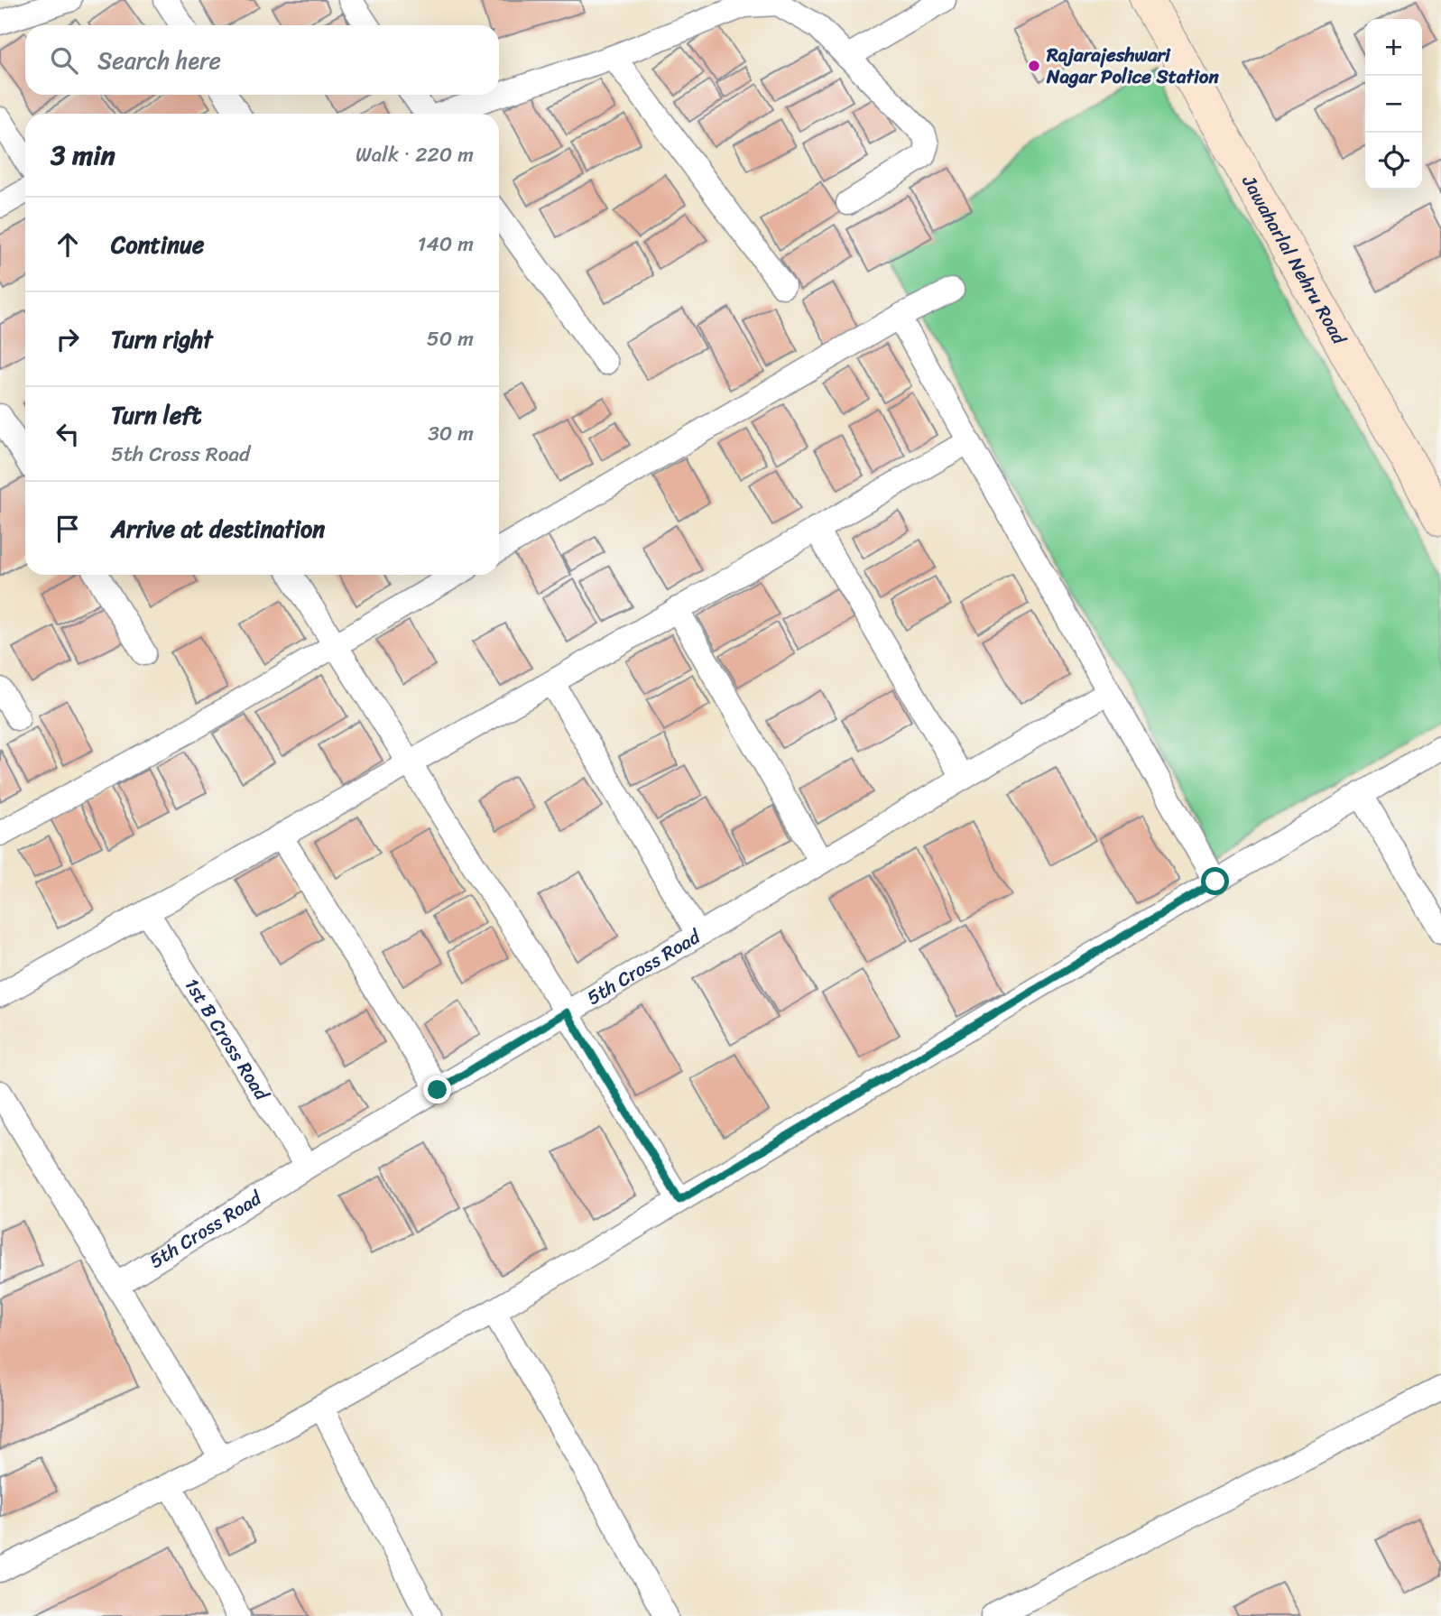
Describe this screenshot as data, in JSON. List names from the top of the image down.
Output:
{
  "streets": {
    "street": ["Jawaharlal Nehru Road", "5th Cross Road", "1st B Cross Road"]
  },
  "crossings": [
    ["5th Cross Road", "1st B Cross Road"]
  ],
  "places": ["Rajarajeshwari Nagar Police Station"],
  "page": {
    "map_buttons": ["+", "−"],
    "search": "Search here",
    "heading": ["3 min", "Walk · 220 m"],
    "list": [
      ["Continue", "140 m"],
      ["Turn right", "50 m"],
      ["Turn left", "5th Cross Road", "30 m"],
      "Arrive at destination"
    ]
  }
}
